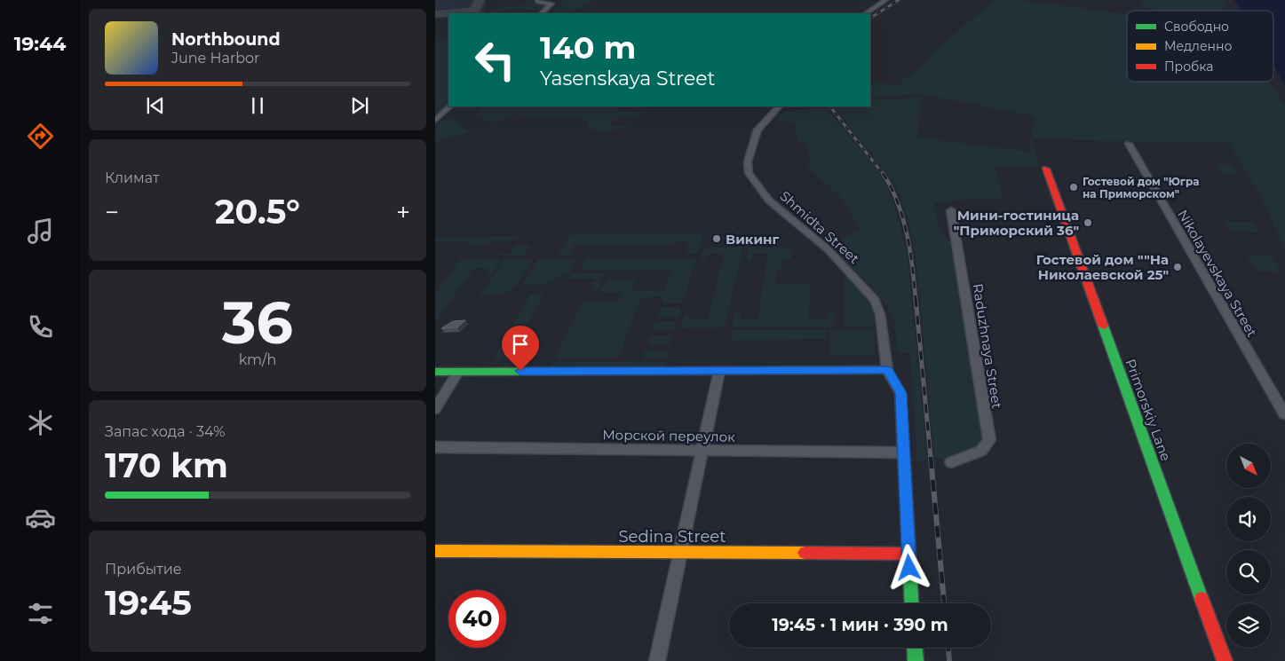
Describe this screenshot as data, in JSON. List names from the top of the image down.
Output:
{
  "streets": {
    "street": [
      "Shmidta Street",
      "Nikolayevskaya Street",
      "Raduzhnaya Street",
      "Primorskiy Lane",
      "Морской переулок",
      "Sedina Street"
    ]
  },
  "crossings": [
    ["Shmidta Street", "Морской переулок"],
    ["Shmidta Street", "Sedina Street"]
  ],
  "places": [
    "Гостевой дом \"Югра на Приморском\"",
    "Мини-гостиница \"Приморский 36\"",
    "Викинг",
    "Гостевой дом \"\"На Николаевской 25\""
  ],
  "legend": ["Свободно", "Медленно", "Пробка"],
  "north": "bottom right",
  "page": {
    "tabs": "19:44",
    "turn": ["140 m", "Yasenskaya Street"],
    "song": ["Northbound", "June Harbor"],
    "tile": [
      "Климат",
      ["36", "km/h"],
      ["Запас хода · 34%", "170 km"],
      ["Прибытие", "19:45"]
    ],
    "heat": ["−", "20.5°", "+"],
    "limit": "40",
    "trip": "19:45 · 1 мин · 390 m"
  }
}
